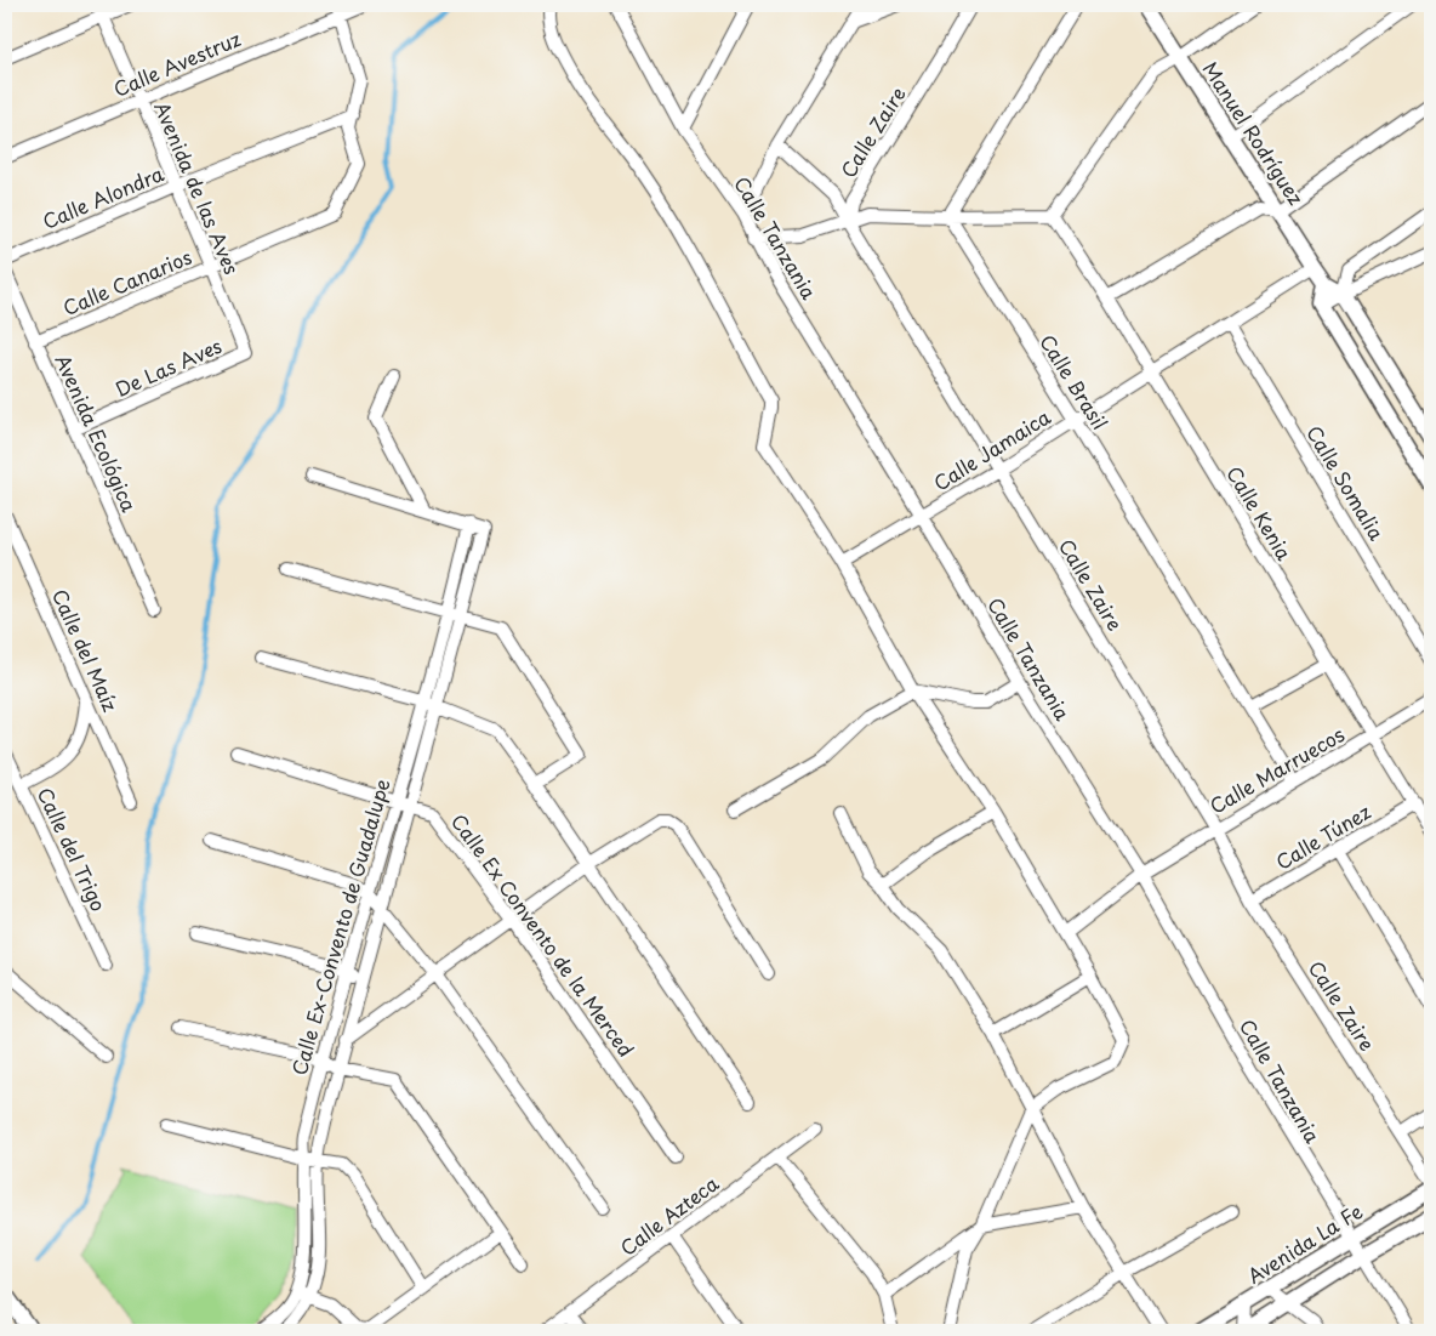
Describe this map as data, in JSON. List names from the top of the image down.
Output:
{
  "streets": {
    "street": [
      "Calle Avestruz",
      "Calle Zaire",
      "Manuel Rodríguez",
      "Avenida de las Aves",
      "Calle Alondra",
      "Calle Tanzania",
      "Calle Canarios",
      "De Las Aves",
      "Calle Brasil",
      "Avenida Ecológica",
      "Calle Jamaica",
      "Calle Somalia",
      "Calle Kenia",
      "Calle del Maíz",
      "Calle Marruecos",
      "Calle Túnez",
      "Calle del Trigo",
      "Calle Ex-Convento de Guadalupe",
      "Calle Ex Convento de la Merced",
      "Calle Azteca",
      "Avenida La Fe"
    ]
  },
  "crossings": [
    ["Calle Avestruz", "Avenida de las Aves"],
    ["Calle Zaire", "Calle Jamaica"],
    ["Calle Zaire", "Calle Marruecos"],
    ["Calle Zaire", "Calle Túnez"],
    ["Manuel Rodríguez", "Calle Jamaica"],
    ["Avenida de las Aves", "Calle Alondra"],
    ["Avenida de las Aves", "Calle Canarios"],
    ["Avenida de las Aves", "De Las Aves"],
    ["Calle Alondra", "Calle Canarios"],
    ["Calle Tanzania", "Calle Jamaica"],
    ["Calle Tanzania", "Calle Marruecos"],
    ["Calle Tanzania", "Avenida La Fe"],
    ["Calle Canarios", "Avenida Ecológica"],
    ["De Las Aves", "Avenida Ecológica"],
    ["Calle Brasil", "Calle Jamaica"],
    ["Calle Brasil", "Calle Marruecos"],
    ["Calle Jamaica", "Calle Somalia"],
    ["Calle Jamaica", "Calle Kenia"],
    ["Calle Kenia", "Calle Marruecos"],
    ["Calle Kenia", "Calle Túnez"],
    ["Calle Ex-Convento de Guadalupe", "Calle Ex Convento de la Merced"]
  ]
}
